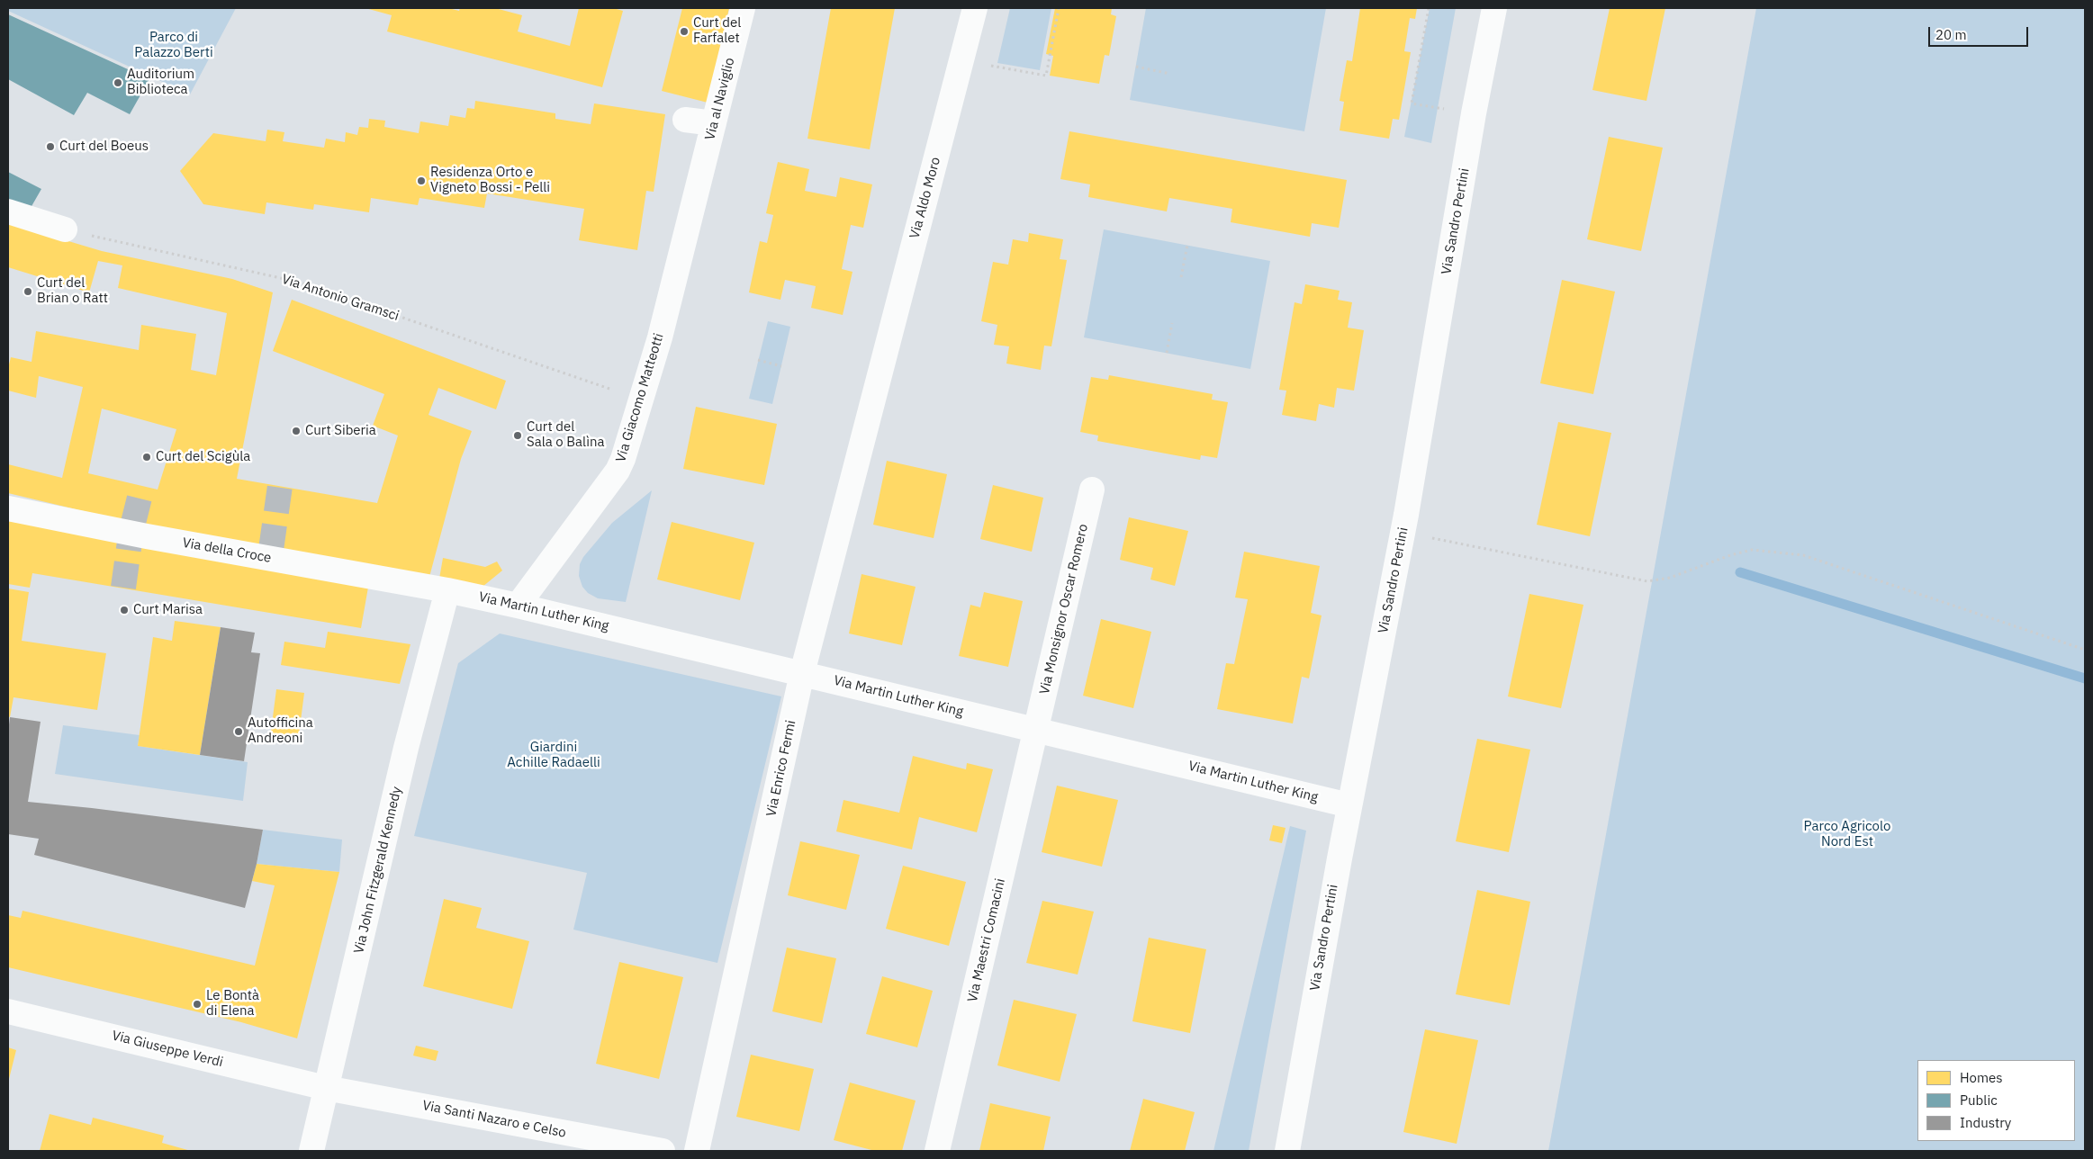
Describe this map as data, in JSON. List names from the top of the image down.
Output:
{
  "streets": {
    "street": [
      "Via al Naviglio",
      "Via Aldo Moro",
      "Via Sandro Pertini",
      "Via Giacomo Matteotti",
      "Via della Croce",
      "Via Monsignor Oscar Romero",
      "Via Martin Luther King",
      "Via Enrico Fermi",
      "Via John Fitzgerald Kennedy",
      "Via Maestri Comacini",
      "Via Giuseppe Verdi",
      "Via Santi Nazaro e Celso"
    ],
    "path": ["Via Antonio Gramsci"]
  },
  "crossings": [
    ["Via al Naviglio", "Via Giacomo Matteotti"],
    ["Via Aldo Moro", "Via Enrico Fermi"],
    ["Via Sandro Pertini", "Via Martin Luther King"],
    ["Via Antonio Gramsci", "Via Giacomo Matteotti"],
    ["Via Giacomo Matteotti", "Via Martin Luther King"],
    ["Via della Croce", "Via Martin Luther King"],
    ["Via della Croce", "Via John Fitzgerald Kennedy"],
    ["Via Monsignor Oscar Romero", "Via Martin Luther King"],
    ["Via Monsignor Oscar Romero", "Via Maestri Comacini"],
    ["Via Martin Luther King", "Via Enrico Fermi"],
    ["Via Martin Luther King", "Via John Fitzgerald Kennedy"],
    ["Via Martin Luther King", "Via Maestri Comacini"],
    ["Via John Fitzgerald Kennedy", "Via Giuseppe Verdi"],
    ["Via John Fitzgerald Kennedy", "Via Santi Nazaro e Celso"],
    ["Via Giuseppe Verdi", "Via Santi Nazaro e Celso"]
  ],
  "parks": ["Parco di Palazzo Berti", "Giardini Achille Radaelli", "Parco Agricolo Nord Est"],
  "places": [
    "Curt del Farfalet",
    "Auditorium Biblioteca",
    "Curt del Boeus",
    "Residenza Orto e Vigneto Bossi - Pelli",
    "Curt del Brian o Ratt",
    "Curt Siberia",
    "Curt del Sala o Balìna",
    "Curt del Scigùla",
    "Curt Marisa",
    "Autofficina Andreoni",
    "Le Bontà di Elena"
  ],
  "legend": ["Homes", "Public", "Industry"],
  "scale_bar": "20 m"
}
